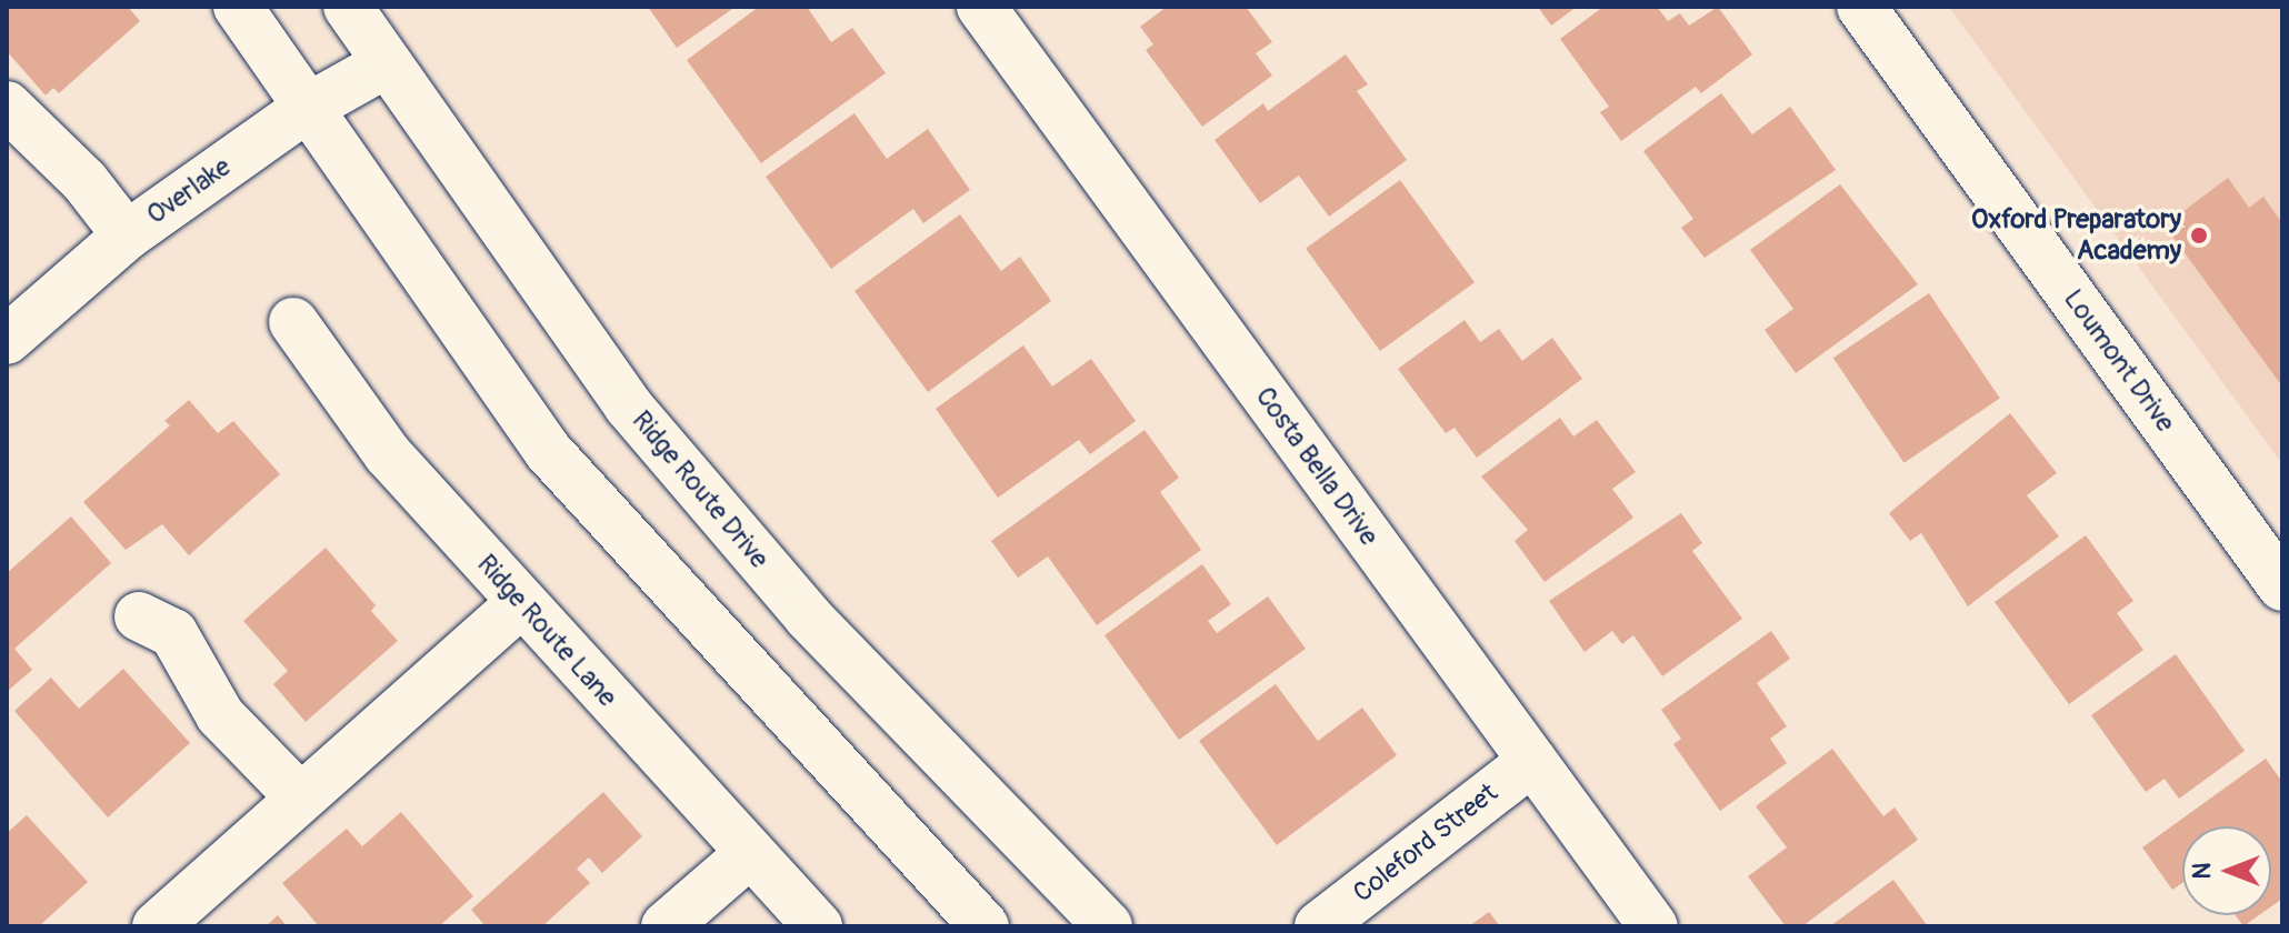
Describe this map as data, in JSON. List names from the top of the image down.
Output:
{
  "streets": {
    "street": [
      "Overlake",
      "Loumont Drive",
      "Costa Bella Drive",
      "Ridge Route Drive",
      "Ridge Route Lane",
      "Coleford Street"
    ]
  },
  "crossings": [
    ["Overlake", "Ridge Route Drive"],
    ["Costa Bella Drive", "Coleford Street"]
  ],
  "places": ["Oxford Preparatory Academy"],
  "north": "left"
}
